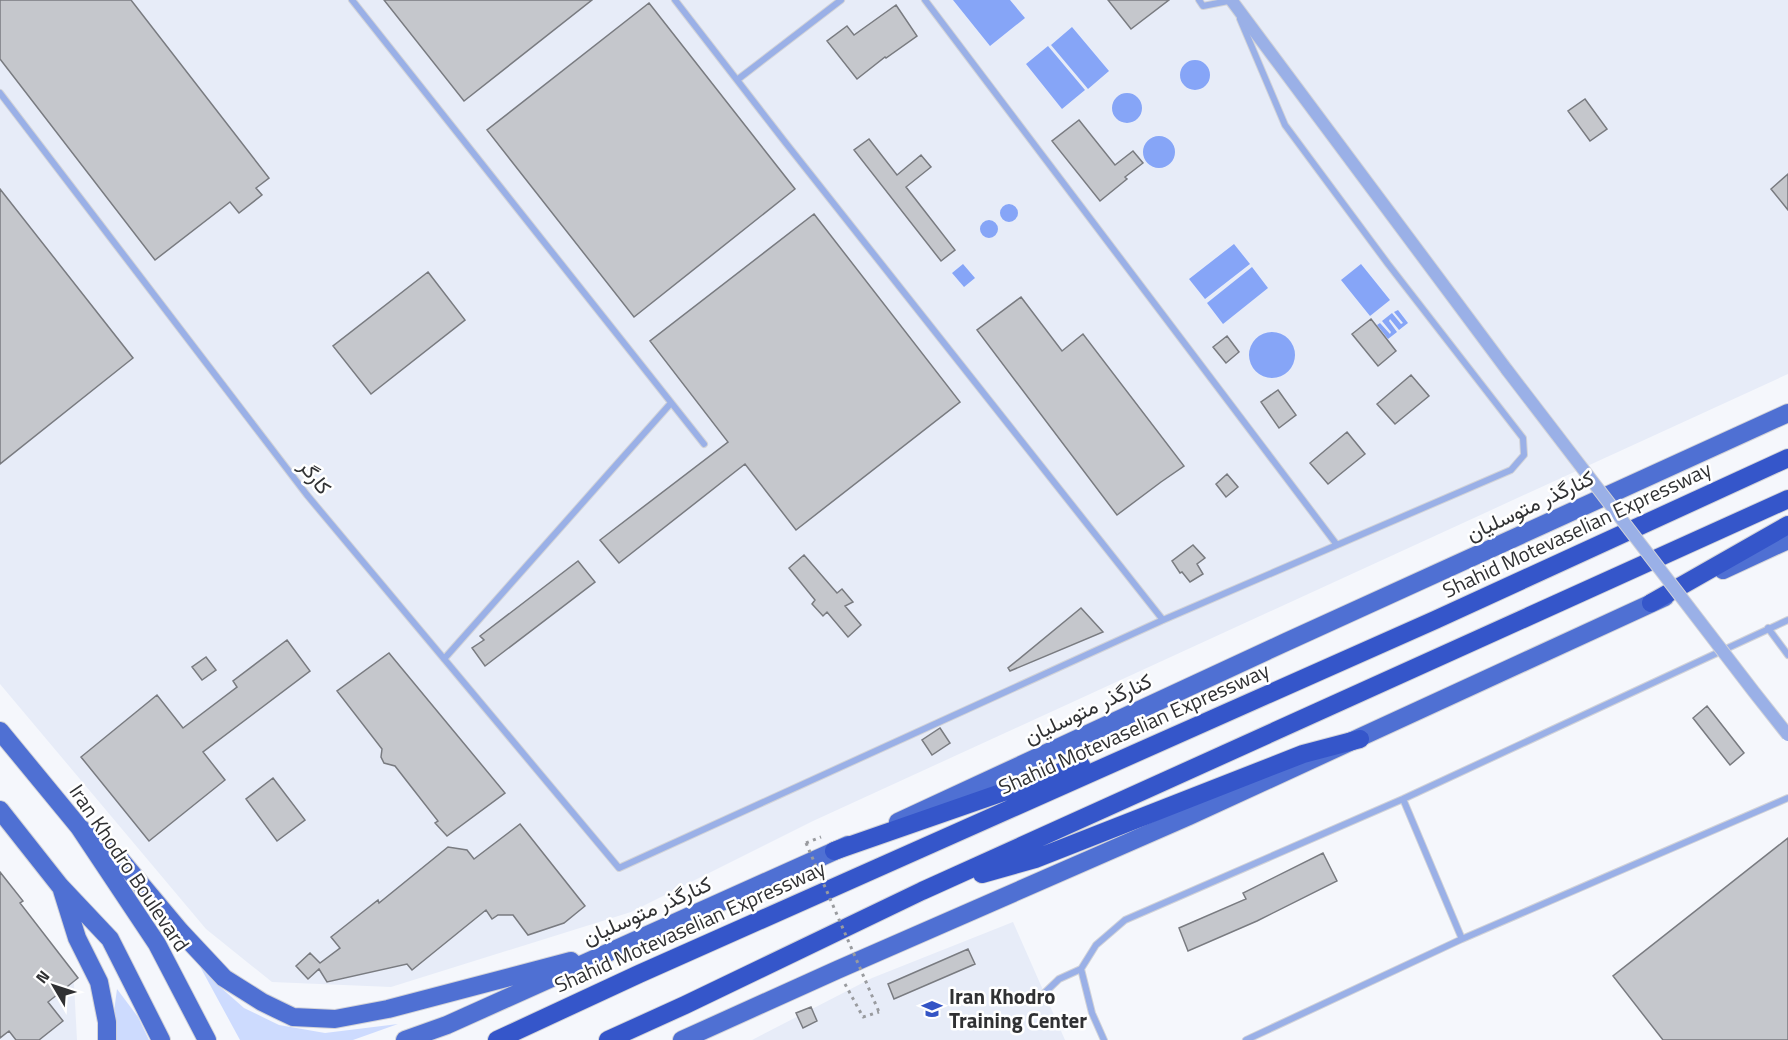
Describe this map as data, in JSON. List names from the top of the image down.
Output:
{
  "streets": {
    "highway": ["Shahid Motevaselian Expressway"],
    "main road": ["کنارگذر متوسلیان", "Iran Khodro Boulevard"],
    "lane": ["کارگر"]
  },
  "places": {
    "school or university": ["Iran Khodro Training Center"]
  },
  "north": "top left"
}
